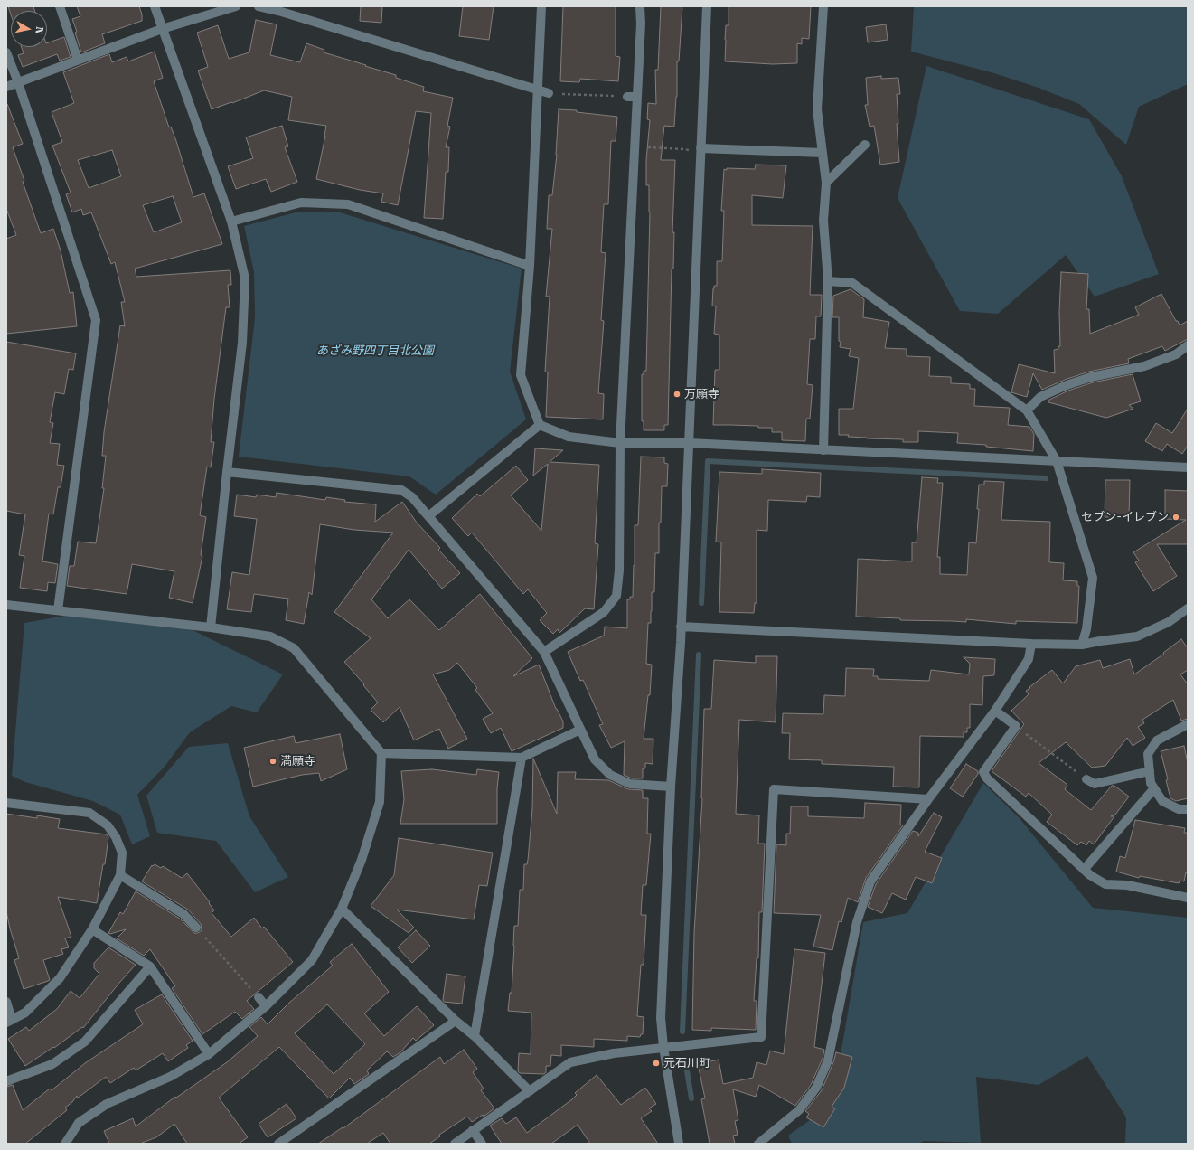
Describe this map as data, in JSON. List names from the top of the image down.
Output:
{
  "parks": ["あざみ野四丁目北公園"],
  "places": [
    "万願寺",
    "セブン-イレブン",
    "満願寺",
    "元石川町"
  ],
  "north": "right"
}
